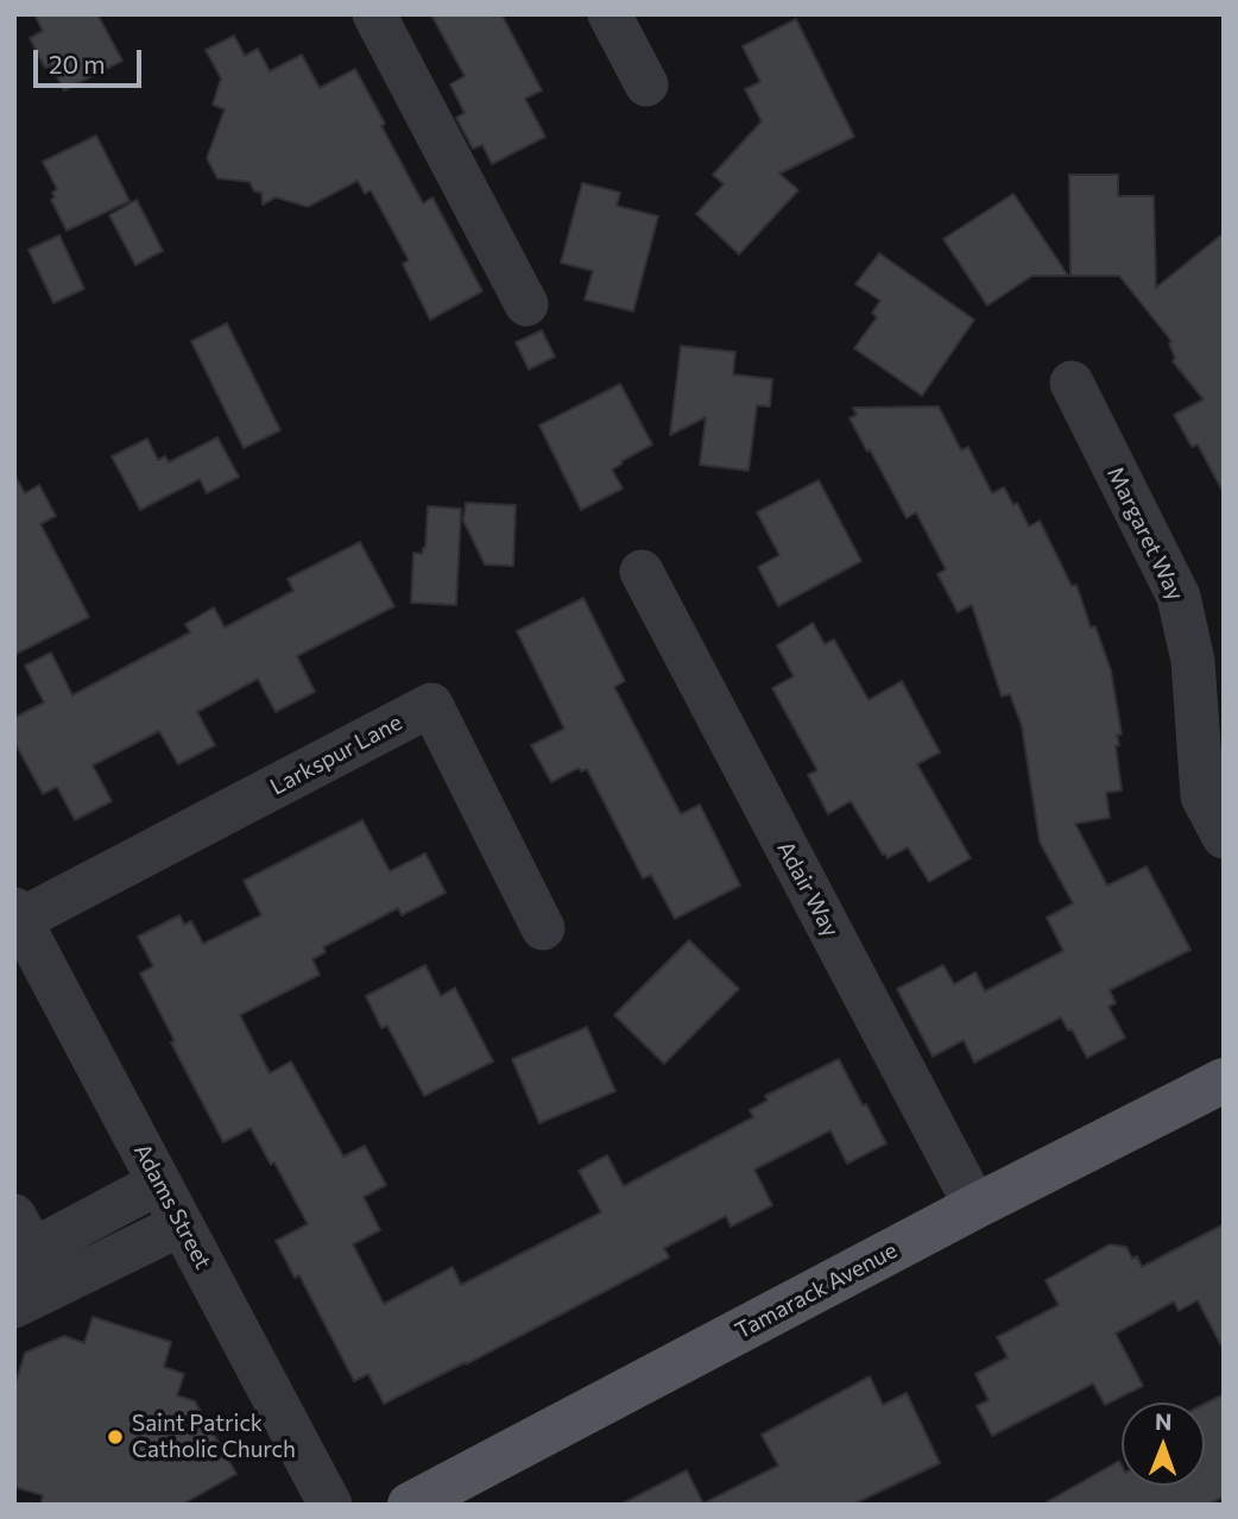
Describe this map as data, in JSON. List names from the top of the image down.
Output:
{
  "streets": {
    "main road": ["Tamarack Avenue"],
    "street": [
      "Margaret Way",
      "Larkspur Lane",
      "Adair Way",
      "Adams Street"
    ]
  },
  "crossings": [
    ["Larkspur Lane", "Adams Street"],
    ["Adair Way", "Tamarack Avenue"]
  ],
  "places": ["Saint Patrick Catholic Church"],
  "scale_bar": "20 m",
  "north": "top"
}
